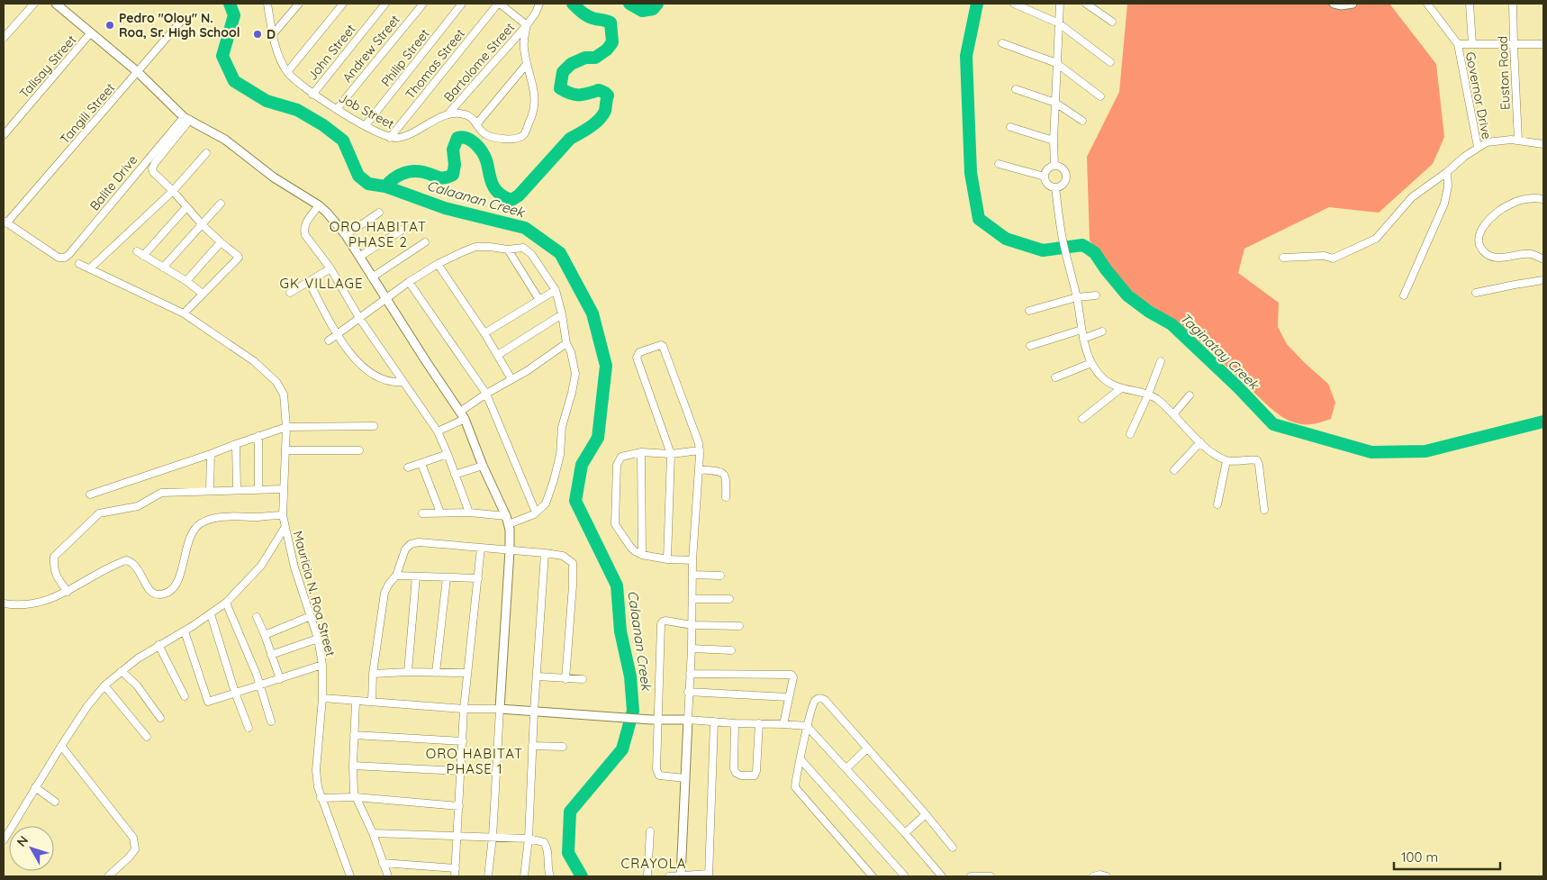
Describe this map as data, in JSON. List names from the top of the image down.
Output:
{
  "streets": {
    "street": [
      "Andrew Street",
      "John Street",
      "Philip Street",
      "Bartolome Street",
      "Thomas Street",
      "Talisay Street",
      "Euston Road",
      "Governor Drive",
      "Job Street",
      "Tangili Street",
      "Balite Drive",
      "Mauricia N. Roa Street"
    ]
  },
  "crossings": [
    ["Andrew Street", "Job Street"],
    ["John Street", "Job Street"],
    ["Philip Street", "Job Street"],
    ["Bartolome Street", "Job Street"],
    ["Thomas Street", "Job Street"],
    ["Tangili Street", "Balite Drive"]
  ],
  "districts": [
    "ORO HABITAT PHASE 2",
    "GK VILLAGE",
    "ORO HABITAT PHASE 1",
    "CRAYOLA"
  ],
  "water": ["Calaanan Creek", "Taginatay Creek"],
  "places": ["Pedro \"Oloy\" N. Roa, Sr. High School", "D"],
  "scale_bar": "100 m",
  "north": "top left"
}
